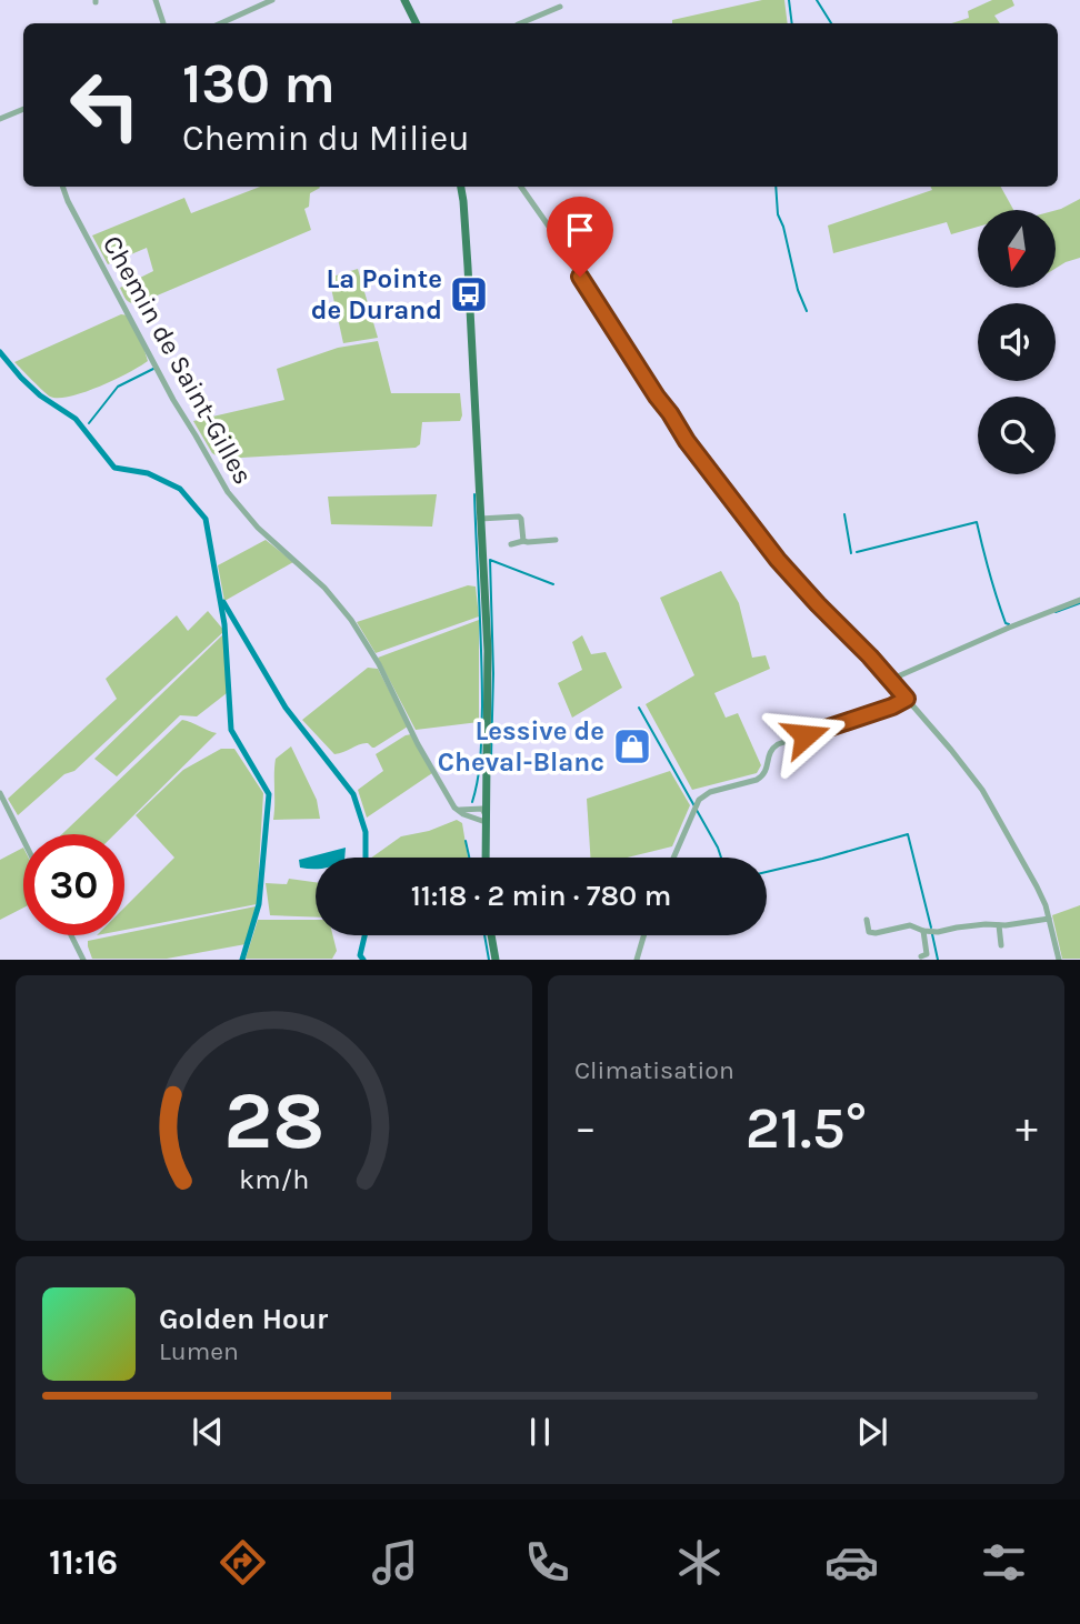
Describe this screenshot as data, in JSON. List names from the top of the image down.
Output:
{
  "streets": {
    "street": ["Chemin de Saint-Gilles"]
  },
  "places": {
    "bus stop": ["La Pointe de Durand"],
    "shop": ["Lessive de Cheval-Blanc"]
  },
  "north": "bottom",
  "page": {
    "turn": ["130 m", "Chemin du Milieu"],
    "limit": "30",
    "trip": "11:18 · 2 min · 780 m",
    "tile": "Climatisation",
    "heat": ["−", "21.5°", "+"],
    "song": ["Golden Hour", "Lumen"],
    "tabs": "11:16",
    "gauge": ["28", "km/h"]
  }
}
